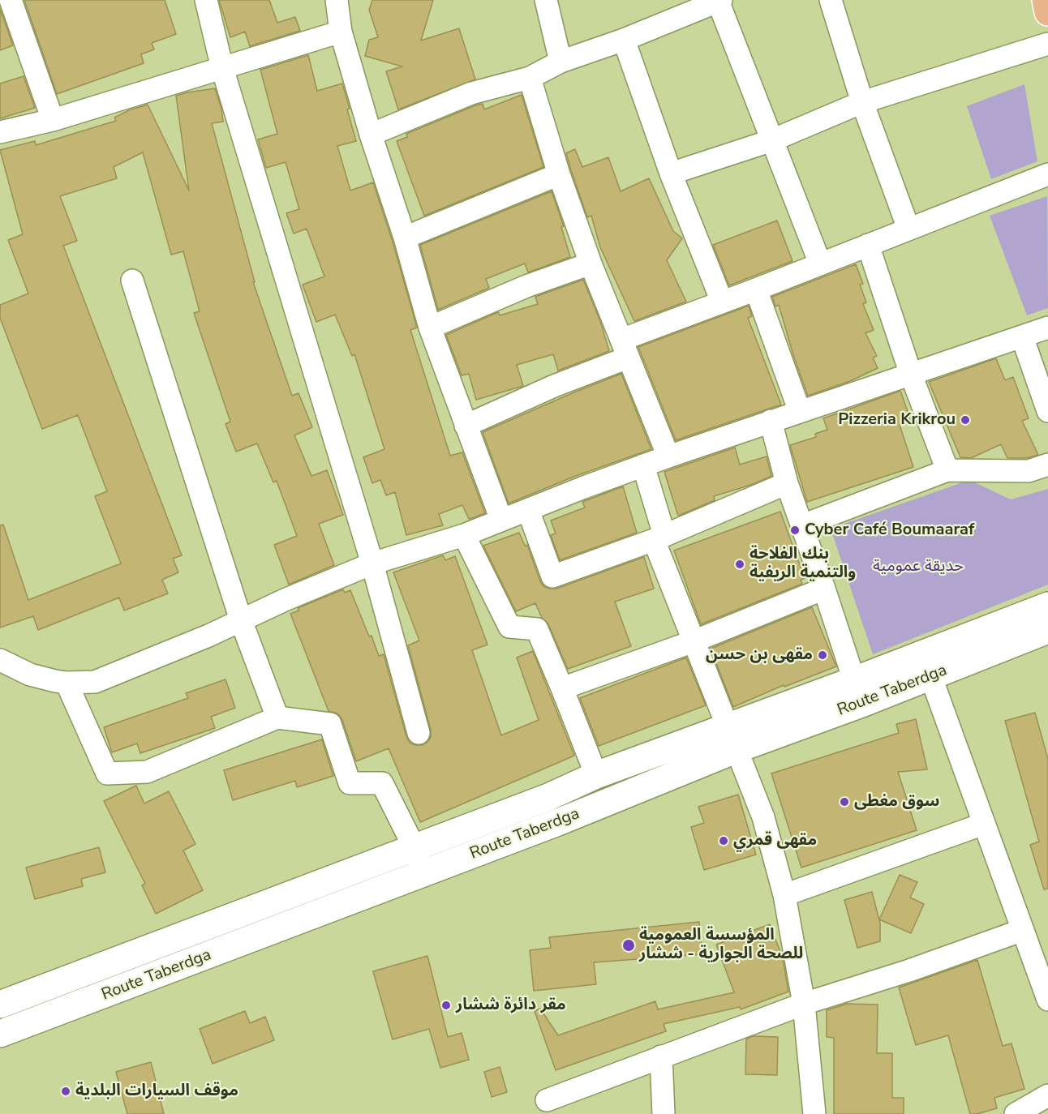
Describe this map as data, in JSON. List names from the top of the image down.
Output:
{
  "streets": {
    "main road": ["Route Taberdga"]
  },
  "parks": ["حديقة عمومية"],
  "places": [
    "Pizzeria Krikrou",
    "Cyber Café Boumaaraf",
    "بنك الفلاحة والتنمية الريفية",
    "مقهى بن حسن",
    "سوق مغطى",
    "مقهى قمري",
    "المؤسسة العمومية للصحة الجوارية - ششار",
    "مقر دائرة ششار",
    "موقف السيارات البلدية"
  ]
}
